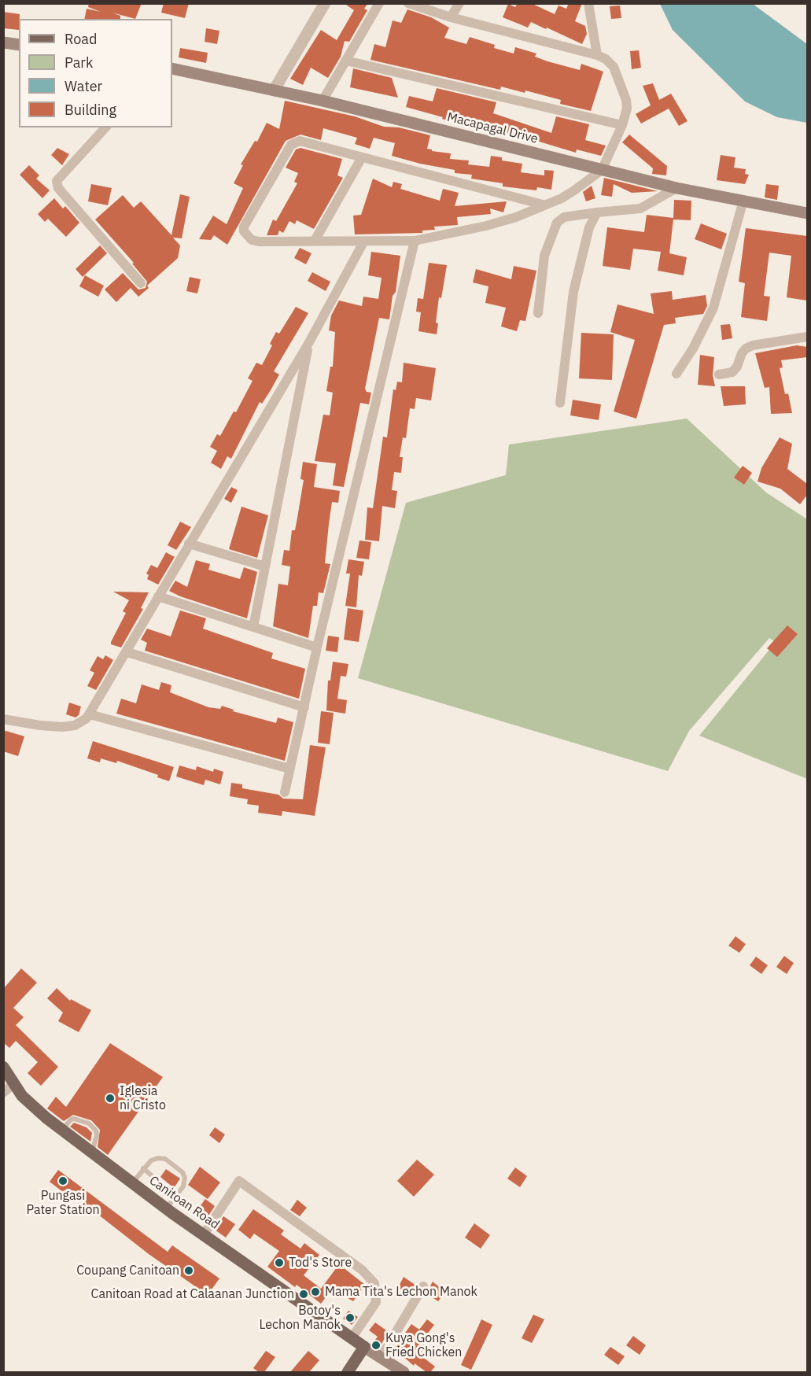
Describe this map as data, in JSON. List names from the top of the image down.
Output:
{
  "streets": {
    "main road": ["Macapagal Drive", "Canitoan Road"]
  },
  "places": [
    "Iglesia ni Cristo",
    "Pungasi Pater Station",
    "Tod's Store",
    "Coupang Canitoan",
    "Mama Tita's Lechon Manok",
    "Canitoan Road at Calaanan Junction",
    "Botoy's Lechon Manok",
    "Kuya Gong's Fried Chicken"
  ],
  "legend": [
    "Road",
    "Park",
    "Water",
    "Building"
  ]
}
